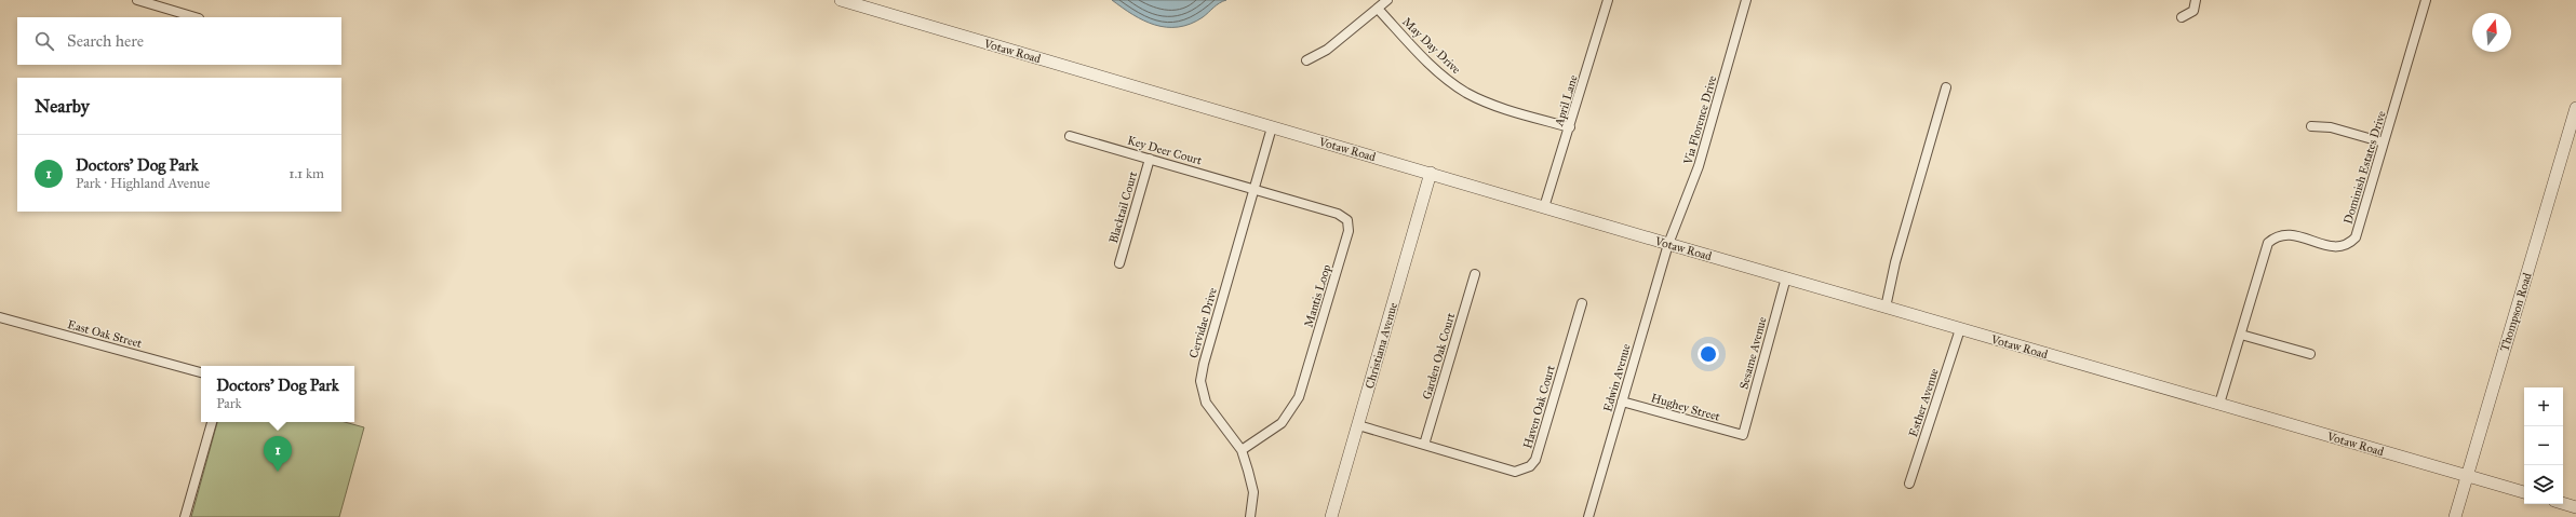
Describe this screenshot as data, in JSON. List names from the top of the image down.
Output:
{
  "streets": {
    "street": [
      "May Day Drive",
      "Votaw Road",
      "April Lane",
      "Via Florence Drive",
      "Key Deer Court",
      "Dominish Estates Drive",
      "Blacktail Court",
      "Mantis Loop",
      "Thompson Road",
      "Cervidae Drive",
      "East Oak Street",
      "Christiana Avenue",
      "Sesame Avenue",
      "Garden Oak Court",
      "Edwin Avenue",
      "Esther Avenue",
      "Haven Oak Court",
      "Hughey Street"
    ]
  },
  "crossings": [
    ["May Day Drive", "April Lane"],
    ["Votaw Road", "April Lane"],
    ["Votaw Road", "Via Florence Drive"],
    ["Votaw Road", "Dominish Estates Drive"],
    ["Votaw Road", "Thompson Road"],
    ["Votaw Road", "Cervidae Drive"],
    ["Votaw Road", "Christiana Avenue"],
    ["Votaw Road", "Sesame Avenue"],
    ["Votaw Road", "Edwin Avenue"],
    ["Votaw Road", "Esther Avenue"],
    ["Via Florence Drive", "Edwin Avenue"],
    ["Key Deer Court", "Blacktail Court"],
    ["Key Deer Court", "Mantis Loop"],
    ["Key Deer Court", "Cervidae Drive"],
    ["Mantis Loop", "Cervidae Drive"],
    ["Christiana Avenue", "Haven Oak Court"],
    ["Sesame Avenue", "Hughey Street"],
    ["Garden Oak Court", "Haven Oak Court"],
    ["Edwin Avenue", "Hughey Street"]
  ],
  "north": "top",
  "page": {
    "search": "Search here",
    "heading": "Nearby",
    "list": [
      {
        "mark": "1",
        "name": "Doctors' Dog Park",
        "note": "Park · Highland Avenue",
        "value": "1.1 km"
      }
    ],
    "popup": ["Doctors' Dog Park", "Park"],
    "map_buttons": ["+", "−"],
    "pins": "1"
  }
}
